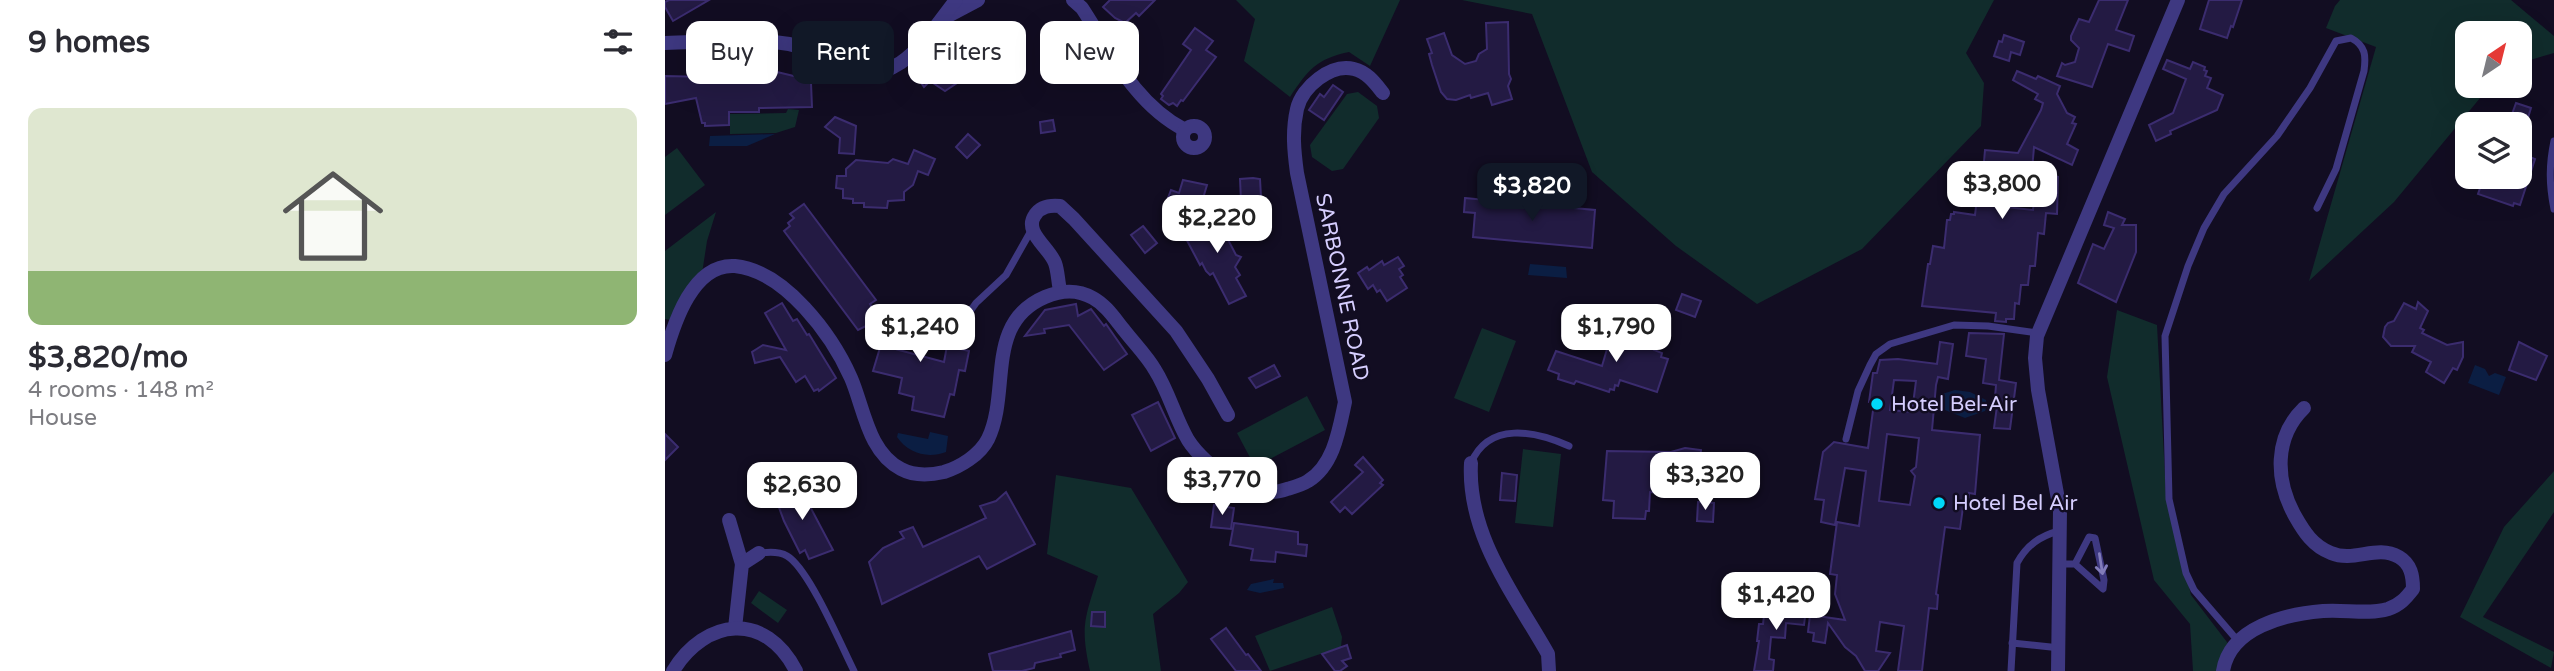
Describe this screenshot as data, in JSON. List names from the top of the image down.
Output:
{
  "streets": {
    "street": ["SARBONNE ROAD"]
  },
  "places": ["Hotel Bel-Air", "Hotel Bel Air"],
  "north": "top right",
  "page": {
    "heading": "9 homes",
    "chip": [
      "Buy",
      "Rent",
      "Filters",
      "New"
    ],
    "list": [
      {
        "name": "$3,820/mo",
        "note": "4 rooms · 148 m² · House"
      }
    ],
    "price": [
      "$3,800",
      "$3,820",
      "$2,220",
      "$1,240",
      "$1,790",
      "$3,320",
      "$3,770",
      "$2,630",
      "$1,420"
    ]
  }
}
